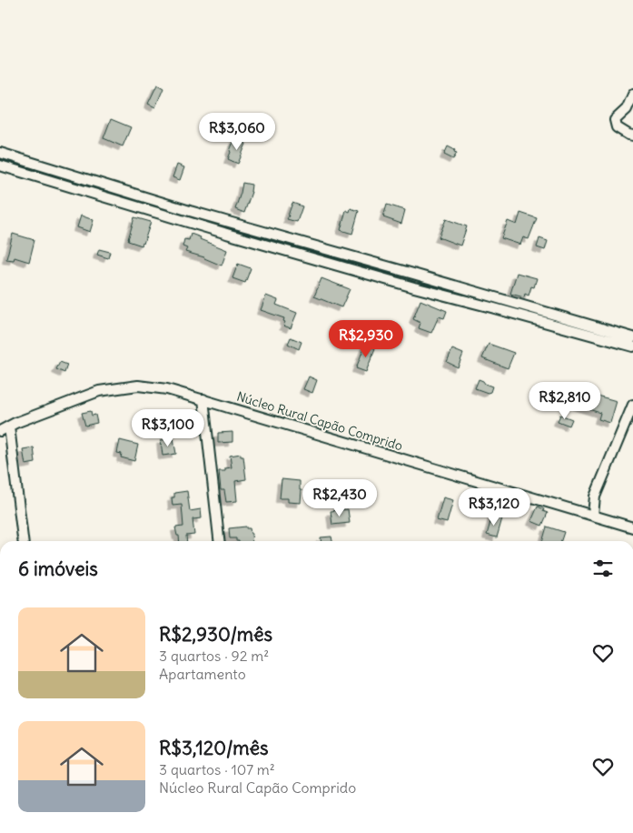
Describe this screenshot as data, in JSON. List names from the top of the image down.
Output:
{
  "streets": {
    "street": ["Núcleo Rural Capão Comprido"]
  },
  "page": {
    "price": [
      "R$3,060",
      "R$2,930",
      "R$2,810",
      "R$3,100",
      "R$2,430",
      "R$3,120"
    ],
    "heading": "6 imóveis",
    "list": [
      {
        "name": "R$2,930/mês",
        "note": "3 quartos · 92 m² · Apartamento"
      },
      {
        "name": "R$3,120/mês",
        "note": "3 quartos · 107 m² · Núcleo Rural Capão Comprido"
      }
    ]
  }
}
